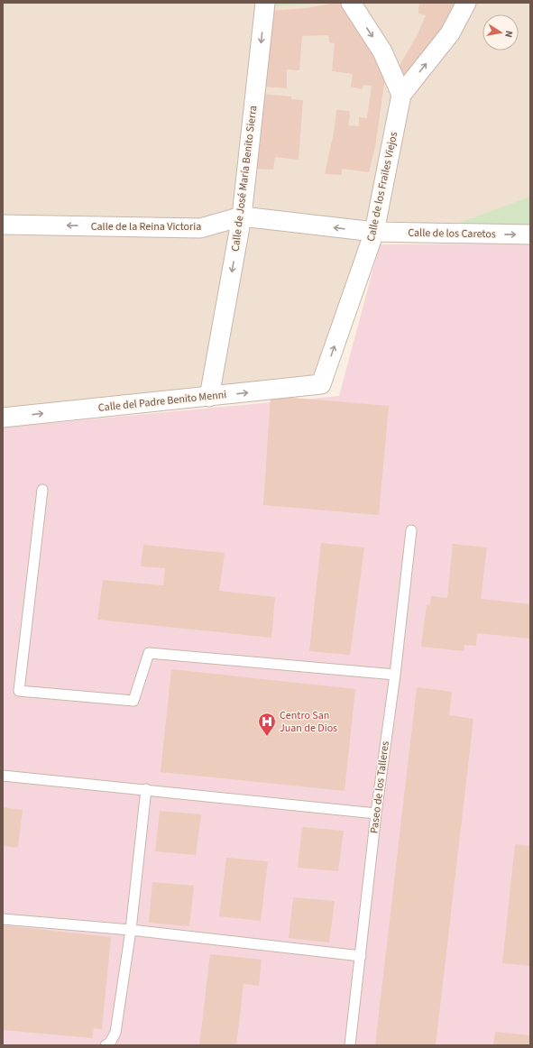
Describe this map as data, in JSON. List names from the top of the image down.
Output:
{
  "streets": {
    "street": [
      "Calle de José María Benito Sierra",
      "Calle de los Frailes Viejos",
      "Calle de la Reina Victoria",
      "Calle de los Caretos",
      "Calle del Padre Benito Menni"
    ],
    "lane": ["Paseo de los Talleres"]
  },
  "crossings": [
    ["Calle de José María Benito Sierra", "Calle de la Reina Victoria"],
    ["Calle de José María Benito Sierra", "Calle del Padre Benito Menni"],
    ["Calle de los Frailes Viejos", "Calle de la Reina Victoria"],
    ["Calle de los Frailes Viejos", "Calle de los Caretos"],
    ["Calle de los Frailes Viejos", "Calle del Padre Benito Menni"],
    ["Calle de la Reina Victoria", "Calle de los Caretos"]
  ],
  "one_way": [
    "Calle de José María Benito Sierra",
    "Calle de los Frailes Viejos",
    "Calle de la Reina Victoria",
    "Calle de los Caretos",
    "Calle del Padre Benito Menni"
  ],
  "places": {
    "hospital": ["Centro San Juan de Dios"]
  },
  "north": "right"
}
